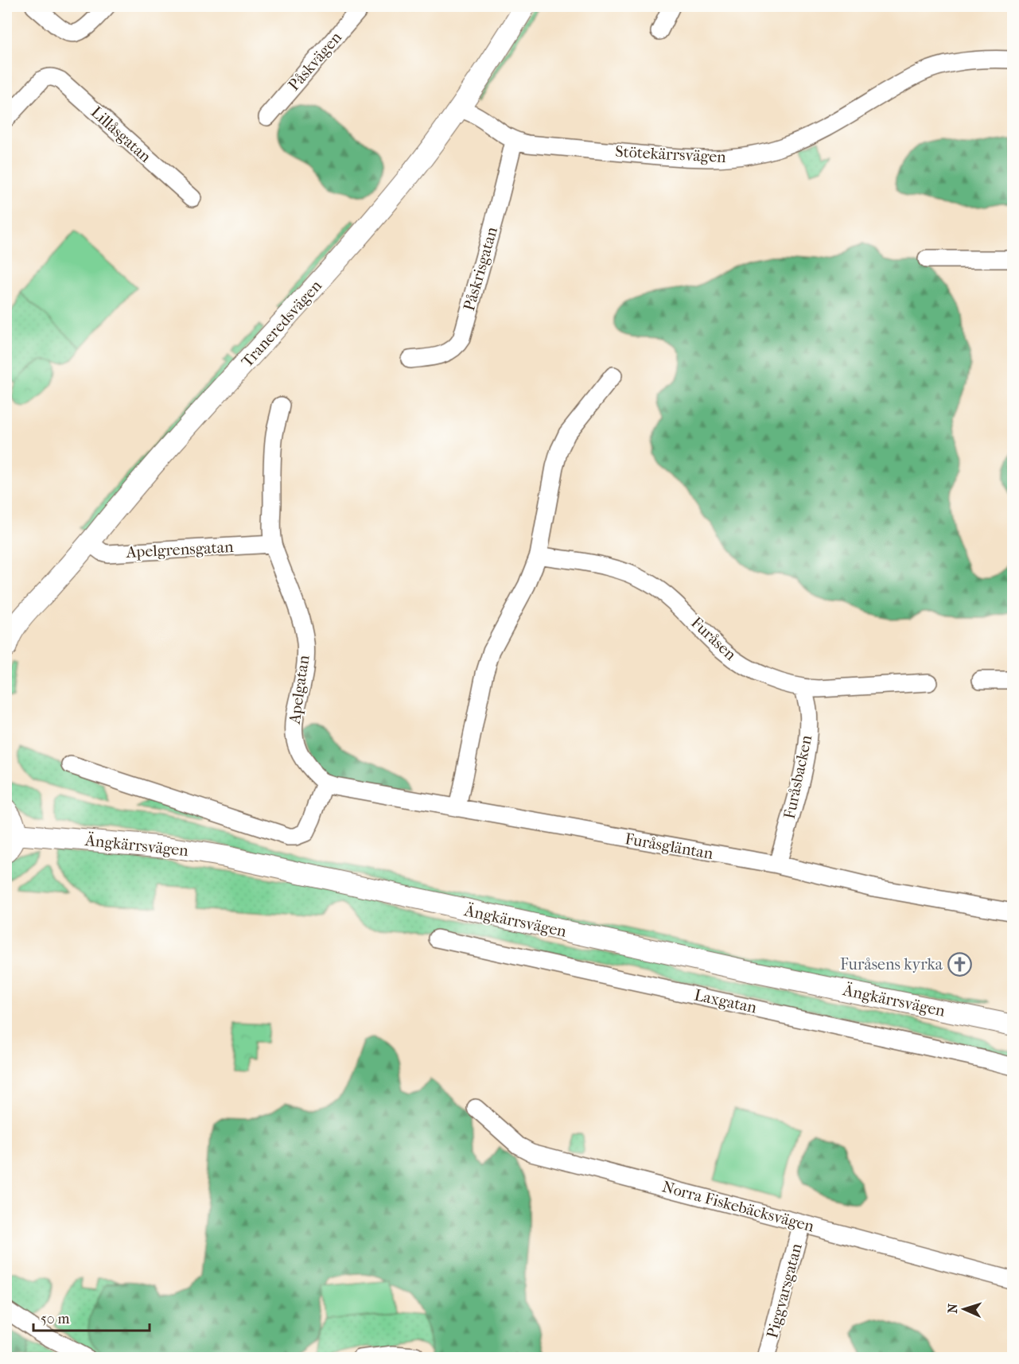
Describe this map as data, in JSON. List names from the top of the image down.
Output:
{
  "streets": {
    "street": [
      "Påskvägen",
      "Lillåsgatan",
      "Stötekärrsvägen",
      "Påskrisgatan",
      "Traneredsvägen",
      "Apelgrensgatan",
      "Furåsen",
      "Apelgatan",
      "Furåsbacken",
      "Ängkärrsvägen",
      "Furåsgläntan",
      "Laxgatan",
      "Norra Fiskebäcksvägen",
      "Piggvarsgatan"
    ]
  },
  "crossings": [
    ["Stötekärrsvägen", "Påskrisgatan"],
    ["Stötekärrsvägen", "Traneredsvägen"],
    ["Traneredsvägen", "Apelgrensgatan"],
    ["Apelgrensgatan", "Apelgatan"],
    ["Furåsen", "Furåsbacken"],
    ["Apelgatan", "Furåsgläntan"],
    ["Furåsbacken", "Furåsgläntan"],
    ["Norra Fiskebäcksvägen", "Piggvarsgatan"]
  ],
  "places": {
    "church": ["Furåsens kyrka"]
  },
  "scale_bar": "50 m",
  "north": "left"
}
